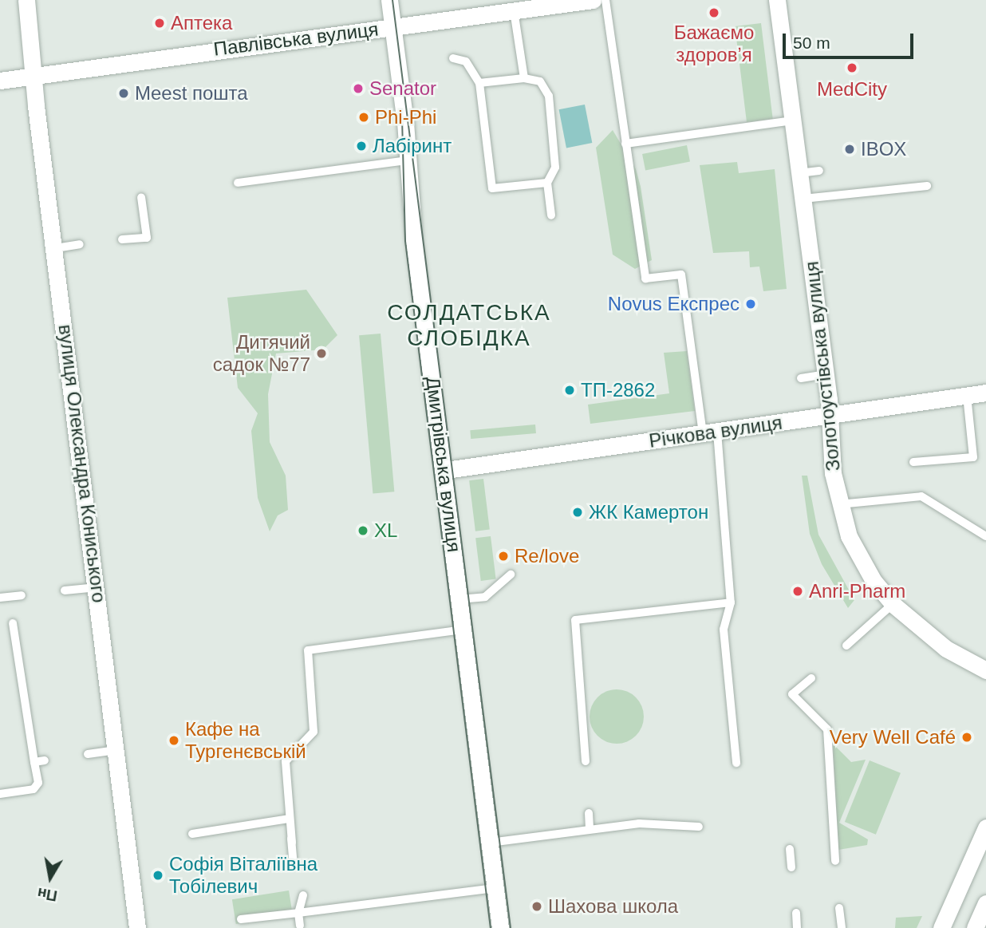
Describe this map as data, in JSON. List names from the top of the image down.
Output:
{
  "streets": {
    "street": [
      "Павлівська вулиця",
      "Золотоустівська вулиця",
      "Річкова вулиця",
      "вулиця Олександра Кониського",
      "Дмитрівська вулиця"
    ]
  },
  "crossings": [
    ["Павлівська вулиця", "вулиця Олександра Кониського"],
    ["Павлівська вулиця", "Дмитрівська вулиця"],
    ["Золотоустівська вулиця", "Річкова вулиця"],
    ["Річкова вулиця", "Дмитрівська вулиця"]
  ],
  "districts": ["СОЛДАТСЬКА СЛОБІДКА"],
  "places": [
    "Бажаємо здоровʼя",
    "Аптека",
    "MedCity",
    "Senator",
    "Meest пошта",
    "Phi-Phi",
    "Лабіринт",
    "IBOX",
    "Novus Експрес",
    "Дитячий садок №77",
    "ТП-2862",
    "ЖК Камертон",
    "XL",
    "Re/love",
    "Anri-Pharm",
    "Very Well Café",
    "Кафе на Тургенєвській",
    "Софія Віталіївна Тобілевич",
    "Шахова школа"
  ],
  "scale_bar": "50 m",
  "north": "bottom"
}
